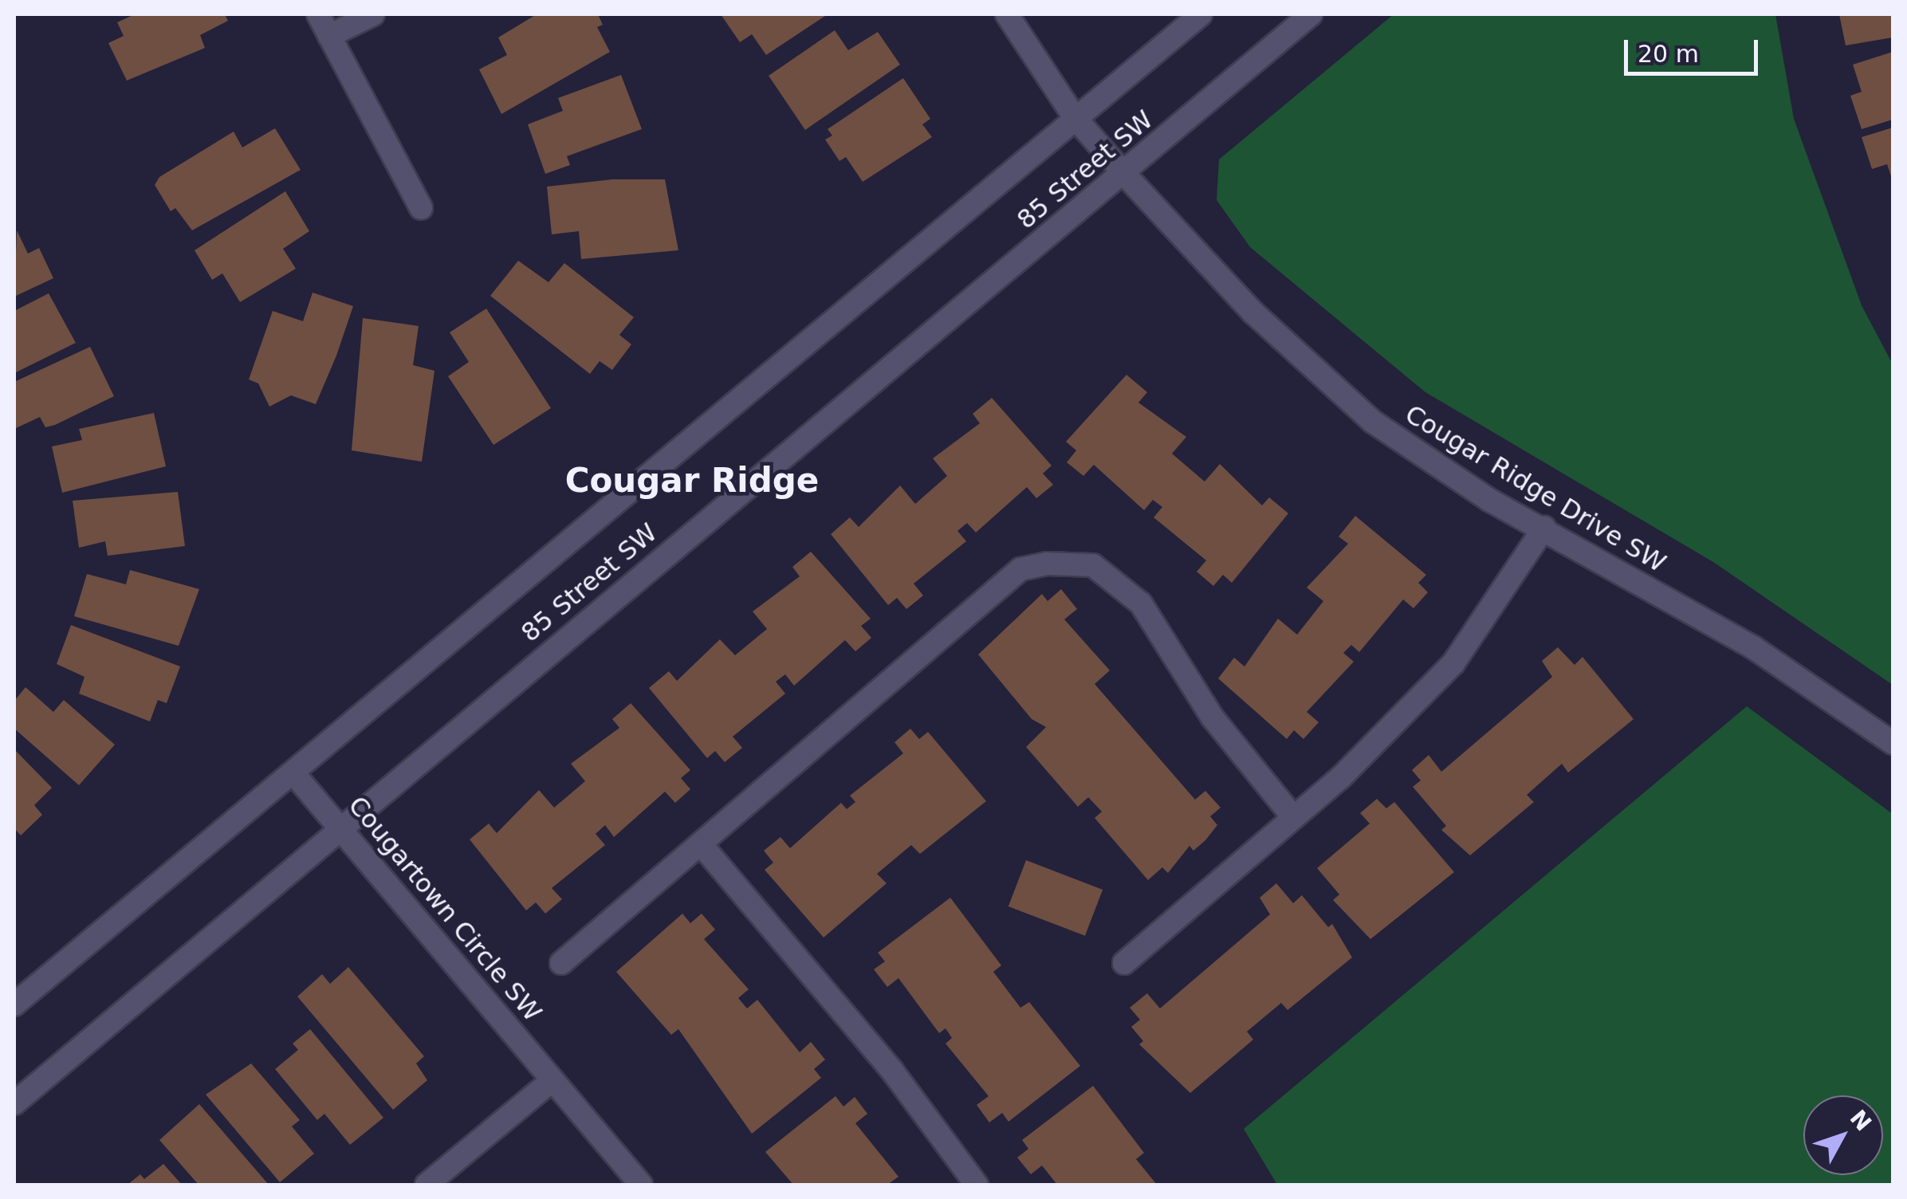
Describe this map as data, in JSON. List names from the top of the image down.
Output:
{
  "streets": {
    "street": ["85 Street SW", "Cougar Ridge Drive SW", "Cougartown Circle SW"]
  },
  "crossings": [
    ["85 Street SW", "Cougar Ridge Drive SW"],
    ["85 Street SW", "Cougartown Circle SW"]
  ],
  "districts": ["Cougar Ridge"],
  "scale_bar": "20 m",
  "north": "top right"
}
